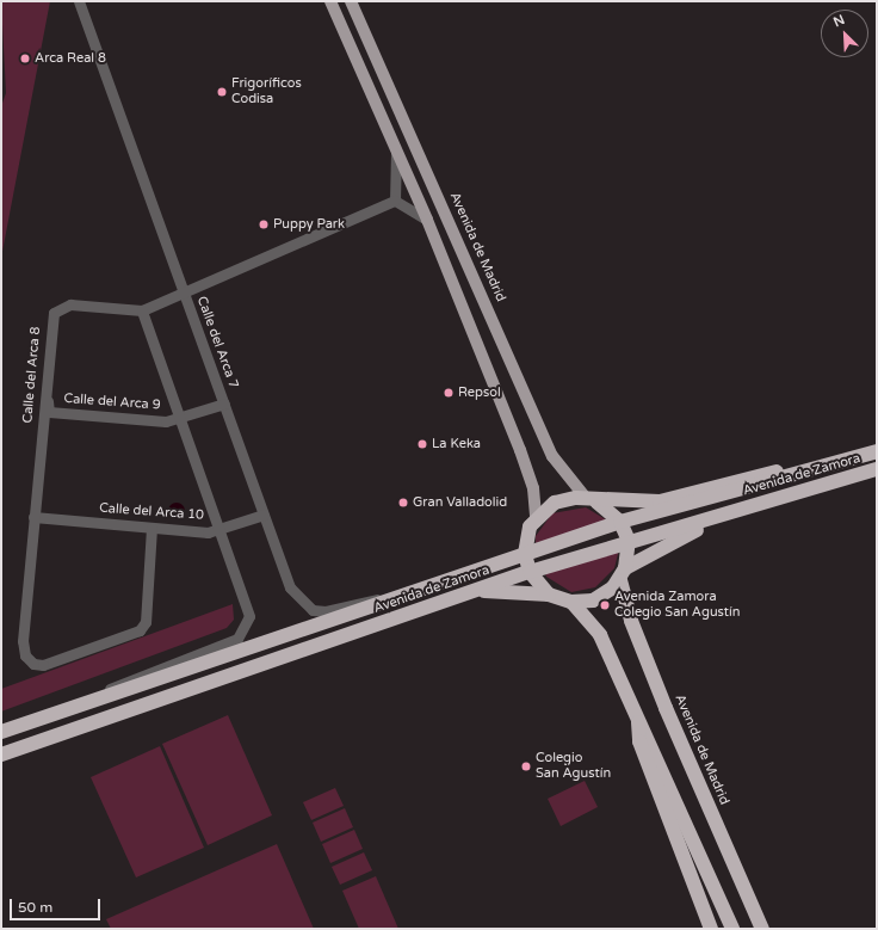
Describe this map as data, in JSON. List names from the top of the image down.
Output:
{
  "streets": {
    "highway": ["Avenida de Madrid", "Avenida de Zamora"],
    "street": [
      "Calle del Arca 7",
      "Calle del Arca 8",
      "Calle del Arca 9",
      "Calle del Arca 10"
    ]
  },
  "crossings": [
    ["Calle del Arca 7", "Calle del Arca 8"],
    ["Calle del Arca 7", "Calle del Arca 9"],
    ["Calle del Arca 7", "Avenida de Zamora"],
    ["Calle del Arca 7", "Calle del Arca 10"],
    ["Calle del Arca 8", "Calle del Arca 9"],
    ["Calle del Arca 8", "Calle del Arca 10"]
  ],
  "places": [
    "Arca Real 8",
    "Frigoríficos Codisa",
    "Puppy Park",
    "Repsol",
    "La Keka",
    "Gran Valladolid",
    "Avenida Zamora Colegio San Agustín",
    "Colegio San Agustín"
  ],
  "scale_bar": "50 m",
  "north": "top left"
}
